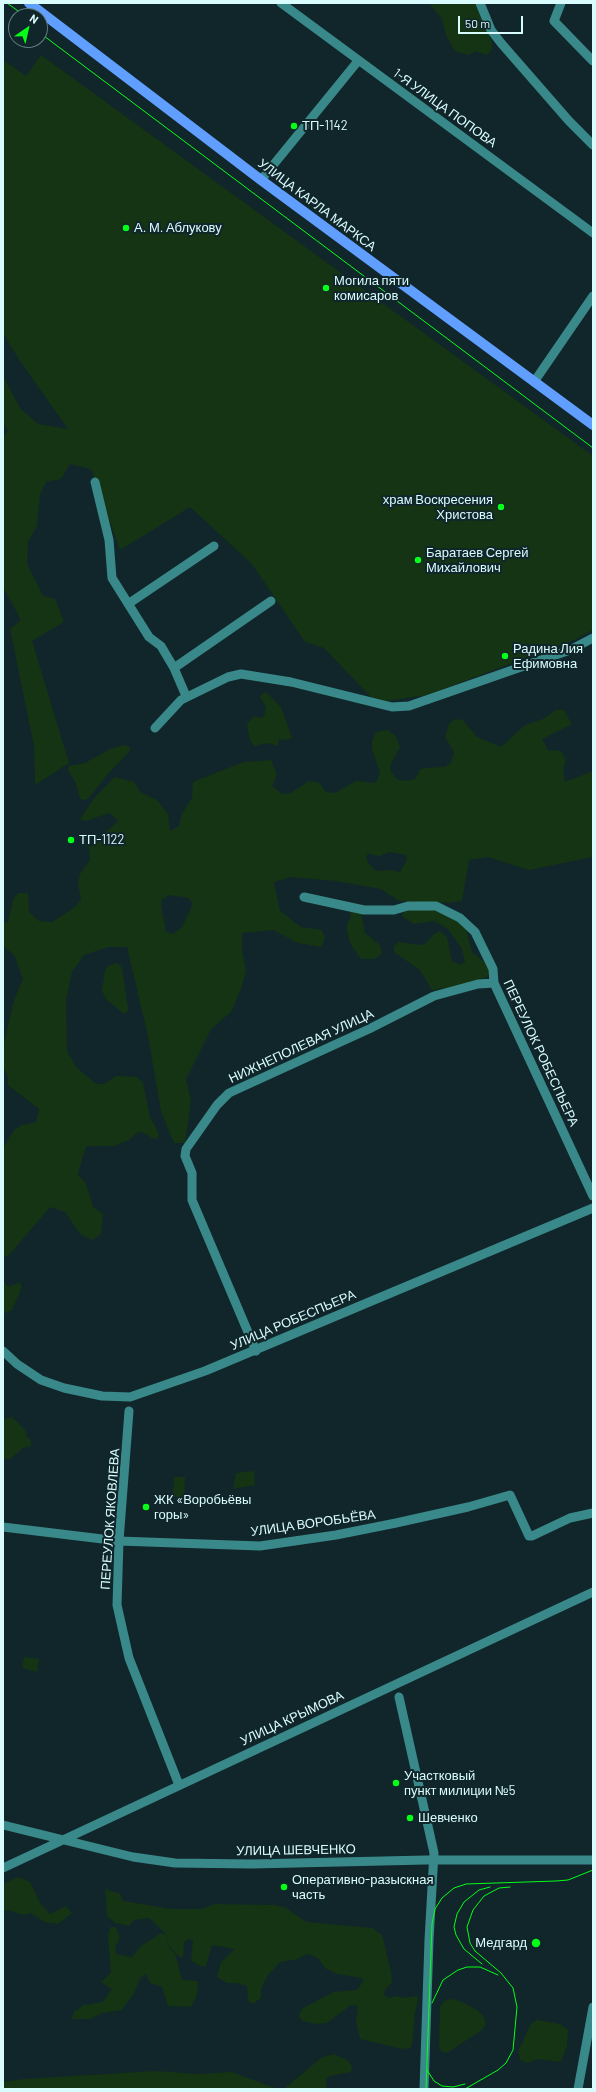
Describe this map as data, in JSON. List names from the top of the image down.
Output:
{
  "streets": {
    "main road": ["УЛИЦА КАРЛА МАРКСА"],
    "street": [
      "1-Я УЛИЦА ПОПОВА",
      "НИЖНЕПОЛЕВАЯ УЛИЦА",
      "ПЕРЕУЛОК РОБЕСПЬЕРА",
      "УЛИЦА РОБЕСПЬЕРА",
      "ПЕРЕУЛОК ЯКОВЛЕВА",
      "УЛИЦА ВОРОБЬЁВА",
      "УЛИЦА КРЫМОВА",
      "УЛИЦА ШЕВЧЕНКО"
    ]
  },
  "crossings": [
    ["НИЖНЕПОЛЕВАЯ УЛИЦА", "ПЕРЕУЛОК РОБЕСПЬЕРА"],
    ["НИЖНЕПОЛЕВАЯ УЛИЦА", "УЛИЦА РОБЕСПЬЕРА"],
    ["ПЕРЕУЛОК ЯКОВЛЕВА", "УЛИЦА ВОРОБЬЁВА"],
    ["ПЕРЕУЛОК ЯКОВЛЕВА", "УЛИЦА КРЫМОВА"],
    ["УЛИЦА КРЫМОВА", "УЛИЦА ШЕВЧЕНКО"]
  ],
  "places": [
    "ТП-1142",
    "А. М. Аблукову",
    "Могила пяти комисаров",
    "храм Воскресения Христова",
    "Баратаев Сергей Михайлович",
    "Радина Лия Ефимовна",
    "ТП-1122",
    "ЖК «Воробьёвы горы»",
    "Участковый пункт милиции №5",
    "Шевченко",
    "Оперативно-разыскная часть",
    "Медгард"
  ],
  "scale_bar": "50 m",
  "north": "top right"
}
